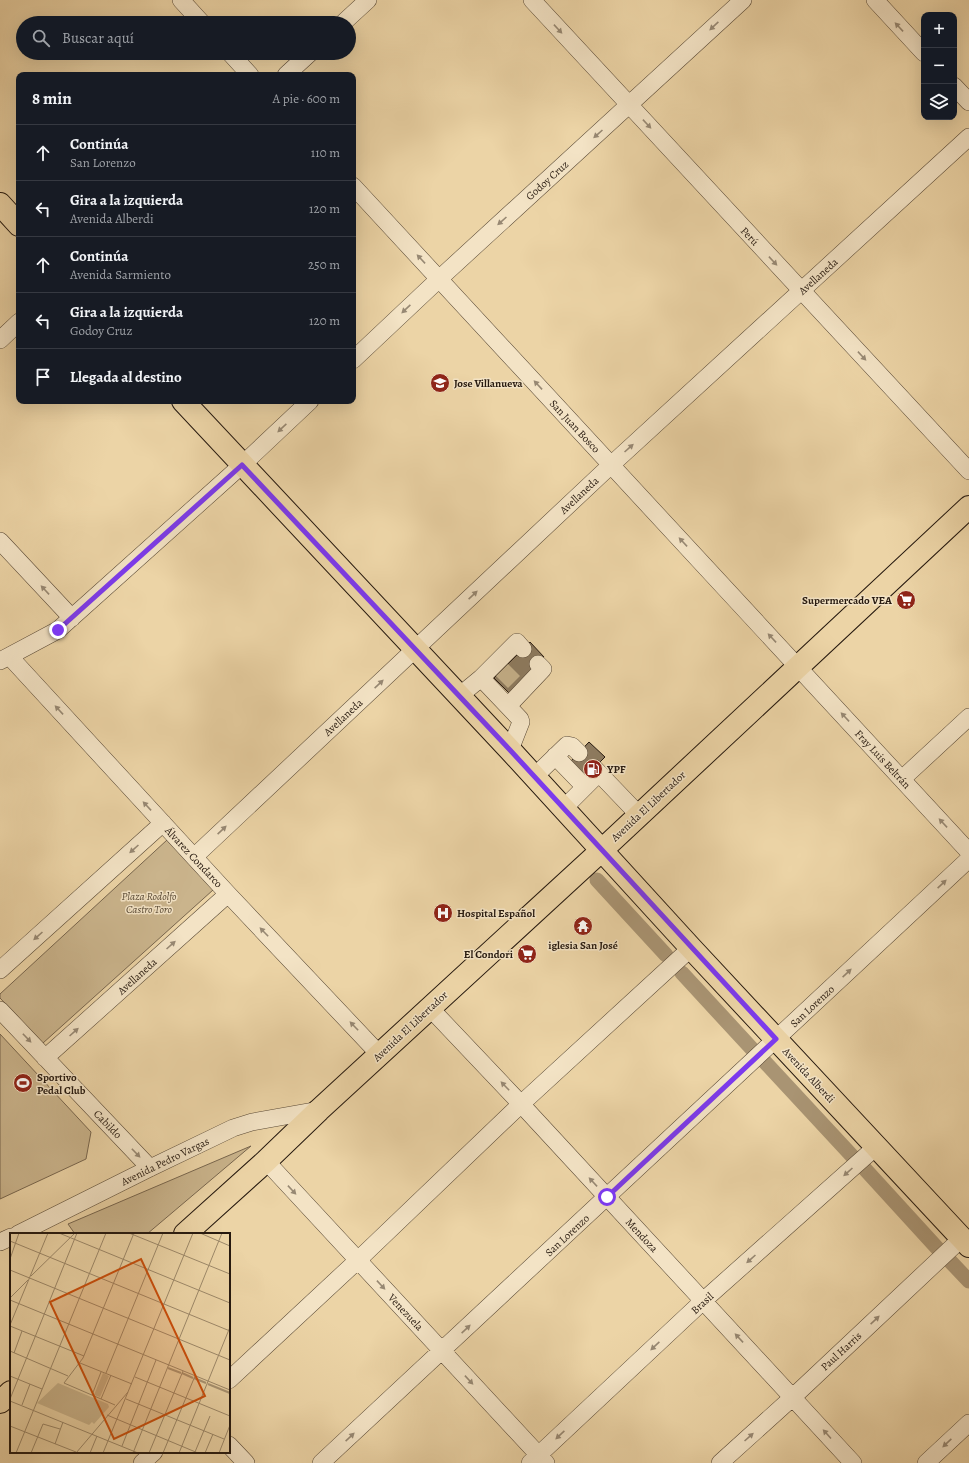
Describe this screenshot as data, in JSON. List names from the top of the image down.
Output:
{
  "streets": {
    "main road": ["Avenida El Libertador", "Avenida Alberdi"],
    "street": [
      "Godoy Cruz",
      "Perú",
      "Avellaneda",
      "San Juan Bosco",
      "Fray Luis Beltrán",
      "Álvarez Condarco",
      "San Lorenzo",
      "Cabildo",
      "Avenida Pedro Vargas",
      "Mendoza",
      "Brasil",
      "Venezuela",
      "Paul Harris"
    ]
  },
  "crossings": [
    ["Godoy Cruz", "Perú"],
    ["Godoy Cruz", "San Juan Bosco"],
    ["Perú", "Avellaneda"],
    ["Avellaneda", "San Juan Bosco"],
    ["Avellaneda", "Álvarez Condarco"],
    ["Avellaneda", "Avenida Alberdi"],
    ["Avellaneda", "Cabildo"],
    ["San Juan Bosco", "Fray Luis Beltrán"],
    ["San Juan Bosco", "Avenida El Libertador"],
    ["Fray Luis Beltrán", "Avenida El Libertador"],
    ["Avenida El Libertador", "Álvarez Condarco"],
    ["Avenida El Libertador", "Avenida Alberdi"],
    ["Avenida El Libertador", "Avenida Pedro Vargas"],
    ["Avenida El Libertador", "Mendoza"],
    ["Avenida El Libertador", "Venezuela"],
    ["San Lorenzo", "Avenida Alberdi"],
    ["San Lorenzo", "Mendoza"],
    ["San Lorenzo", "Venezuela"],
    ["Avenida Alberdi", "Brasil"],
    ["Avenida Alberdi", "Paul Harris"],
    ["Cabildo", "Avenida Pedro Vargas"],
    ["Mendoza", "Brasil"],
    ["Mendoza", "Paul Harris"],
    ["Brasil", "Venezuela"]
  ],
  "one_way": [
    "Godoy Cruz",
    "Perú",
    "Avellaneda",
    "San Juan Bosco",
    "Fray Luis Beltrán",
    "Álvarez Condarco",
    "Cabildo",
    "Mendoza",
    "Brasil",
    "Venezuela",
    "Paul Harris"
  ],
  "parks": ["Plaza Rodolfo Castro Toro"],
  "places": {
    "school or university": ["Jose Villanueva"],
    "supermarket": ["Supermercado VEA", "El Condori"],
    "fuel station": ["YPF"],
    "hospital": ["Hospital Español"],
    "temple": ["iglesia San José"],
    "sports": ["Sportivo Pedal Club"]
  },
  "page": {
    "map_buttons": ["+", "−"],
    "search": "Buscar aquí",
    "heading": ["8 min", "A pie · 600 m"],
    "list": [
      ["Continúa", "San Lorenzo", "110 m"],
      ["Gira a la izquierda", "Avenida Alberdi", "120 m"],
      ["Continúa", "Avenida Sarmiento", "250 m"],
      ["Gira a la izquierda", "Godoy Cruz", "120 m"],
      "Llegada al destino"
    ]
  }
}
